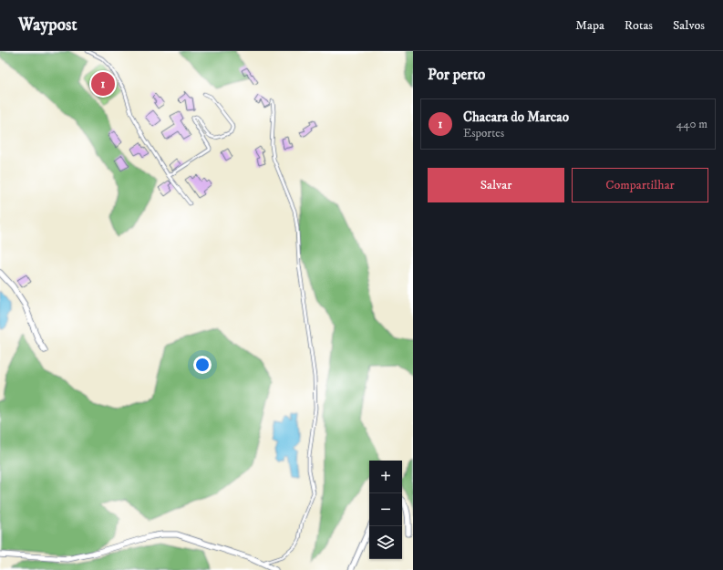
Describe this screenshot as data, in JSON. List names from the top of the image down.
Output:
{
  "page": {
    "header": "Waypost",
    "nav": ["Mapa", "Rotas", "Salvos"],
    "heading": "Por perto",
    "pins": "1",
    "list": [
      {
        "mark": "1",
        "name": "Chacara do Marcao",
        "note": "Esportes",
        "value": "440 m"
      }
    ],
    "buttons": ["Salvar", "Compartilhar"],
    "map_buttons": ["+", "−"]
  }
}
